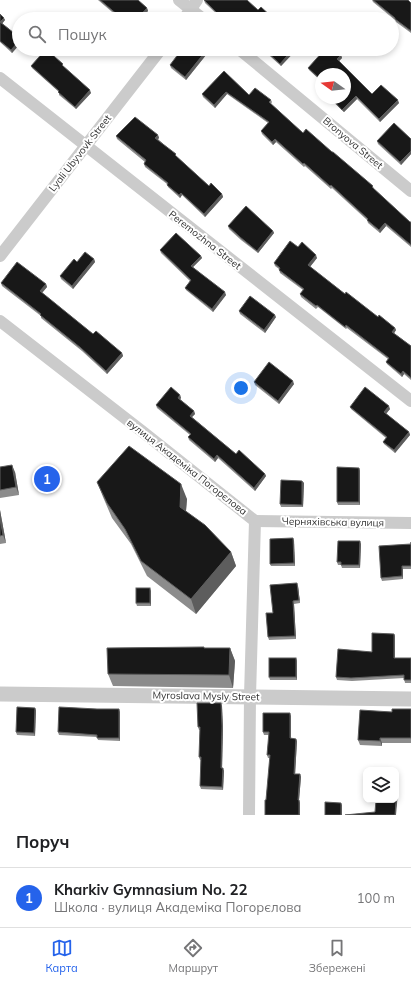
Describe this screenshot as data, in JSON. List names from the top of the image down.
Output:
{
  "streets": {
    "street": [
      "Bronyova Street",
      "Lyali Ubyvovk Street",
      "Peremozhna Street",
      "вулиця Академіка Погорєлова",
      "Черняхівська вулиця",
      "Myroslava Mysly Street"
    ]
  },
  "crossings": [
    ["Lyali Ubyvovk Street", "Peremozhna Street"],
    ["вулиця Академіка Погорєлова", "Черняхівська вулиця"],
    ["вулиця Академіка Погорєлова", "Myroslava Mysly Street"]
  ],
  "north": "left",
  "page": {
    "search": "Пошук",
    "pins": "1",
    "heading": "Поруч",
    "list": [
      {
        "mark": "1",
        "name": "Kharkiv Gymnasium No. 22",
        "note": "Школа · вулиця Академіка Погорєлова",
        "value": "100 m"
      }
    ],
    "nav": ["Карта", "Маршрут", "Збережені"]
  }
}
